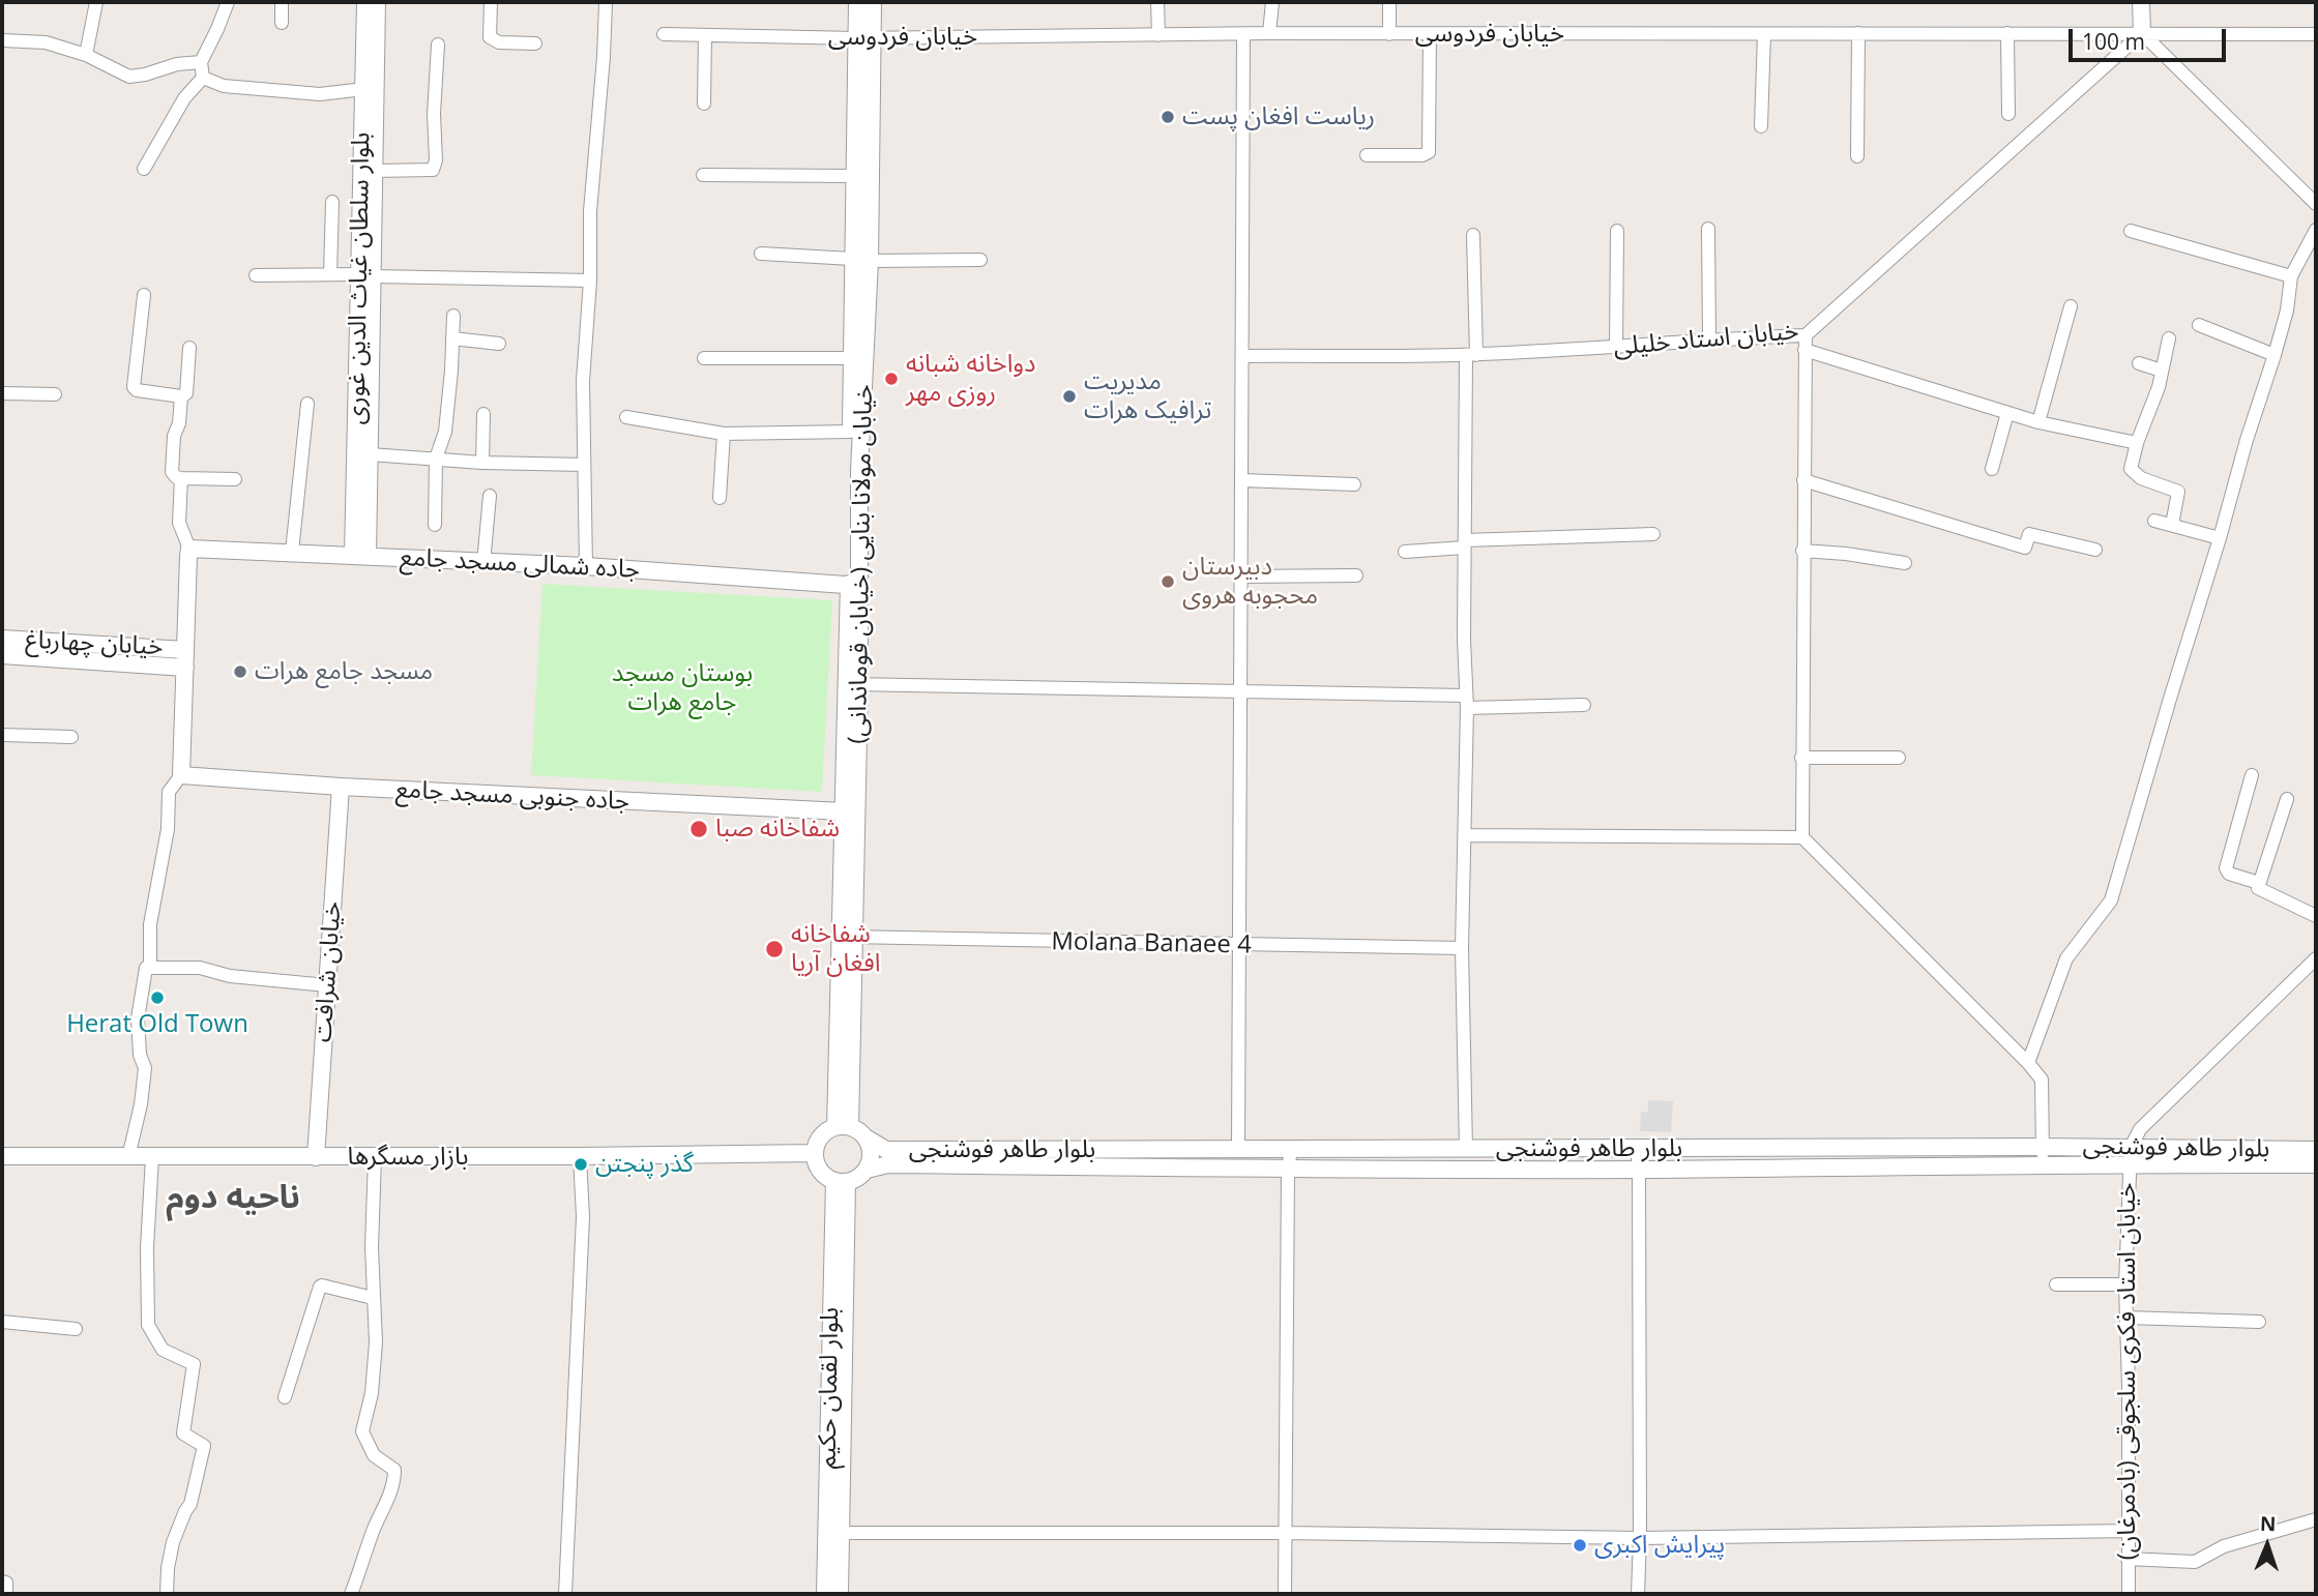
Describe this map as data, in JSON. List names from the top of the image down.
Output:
{
  "streets": {
    "street": [
      "خیابان فردوسی",
      "بلوار سلطان غیاث الدین غوری",
      "خیابان استاد خلیلی",
      "جاده شمالی مسجد جامع",
      "خیابان مولانا بنایی (خیابان قوماندانی)",
      "خیابان چهارباغ",
      "جاده جنوبی مسجد جامع",
      "Molana Banaee 4",
      "خیابان شرافت",
      "بلوار طاهر فوشنجی",
      "بازار مسگرها",
      "خیابان استاد فکری سلجوقی (بادمرغان)",
      "بلوار لقمان حکیم"
    ]
  },
  "crossings": [
    ["خیابان فردوسی", "خیابان استاد خلیلی"],
    ["خیابان فردوسی", "خیابان مولانا بنایی (خیابان قوماندانی)"],
    ["بلوار سلطان غیاث الدین غوری", "جاده شمالی مسجد جامع"],
    ["جاده شمالی مسجد جامع", "خیابان مولانا بنایی (خیابان قوماندانی)"],
    ["خیابان مولانا بنایی (خیابان قوماندانی)", "جاده جنوبی مسجد جامع"],
    ["خیابان مولانا بنایی (خیابان قوماندانی)", "Molana Banaee 4"],
    ["خیابان مولانا بنایی (خیابان قوماندانی)", "بلوار طاهر فوشنجی"],
    ["خیابان مولانا بنایی (خیابان قوماندانی)", "بازار مسگرها"],
    ["خیابان مولانا بنایی (خیابان قوماندانی)", "بلوار لقمان حکیم"],
    ["جاده جنوبی مسجد جامع", "خیابان شرافت"],
    ["خیابان شرافت", "بازار مسگرها"],
    ["بلوار طاهر فوشنجی", "بازار مسگرها"],
    ["بلوار طاهر فوشنجی", "خیابان استاد فکری سلجوقی (بادمرغان)"],
    ["بلوار طاهر فوشنجی", "بلوار لقمان حکیم"],
    ["بازار مسگرها", "بلوار لقمان حکیم"]
  ],
  "districts": ["ناحیه دوم"],
  "parks": ["بوستان مسجد جامع هرات"],
  "places": [
    "ریاست افغان پست",
    "دواخانه شبانه روزی مهر",
    "مدیریت ترافیک هرات",
    "دبیرستان محجوبه هروی",
    "مسجد جامع هرات",
    "شفاخانه صبا",
    "شفاخانه افغان آریا",
    "Herat Old Town",
    "گذر پنجتن",
    "پیرایش اکبری"
  ],
  "scale_bar": "100 m",
  "north": "top"
}
